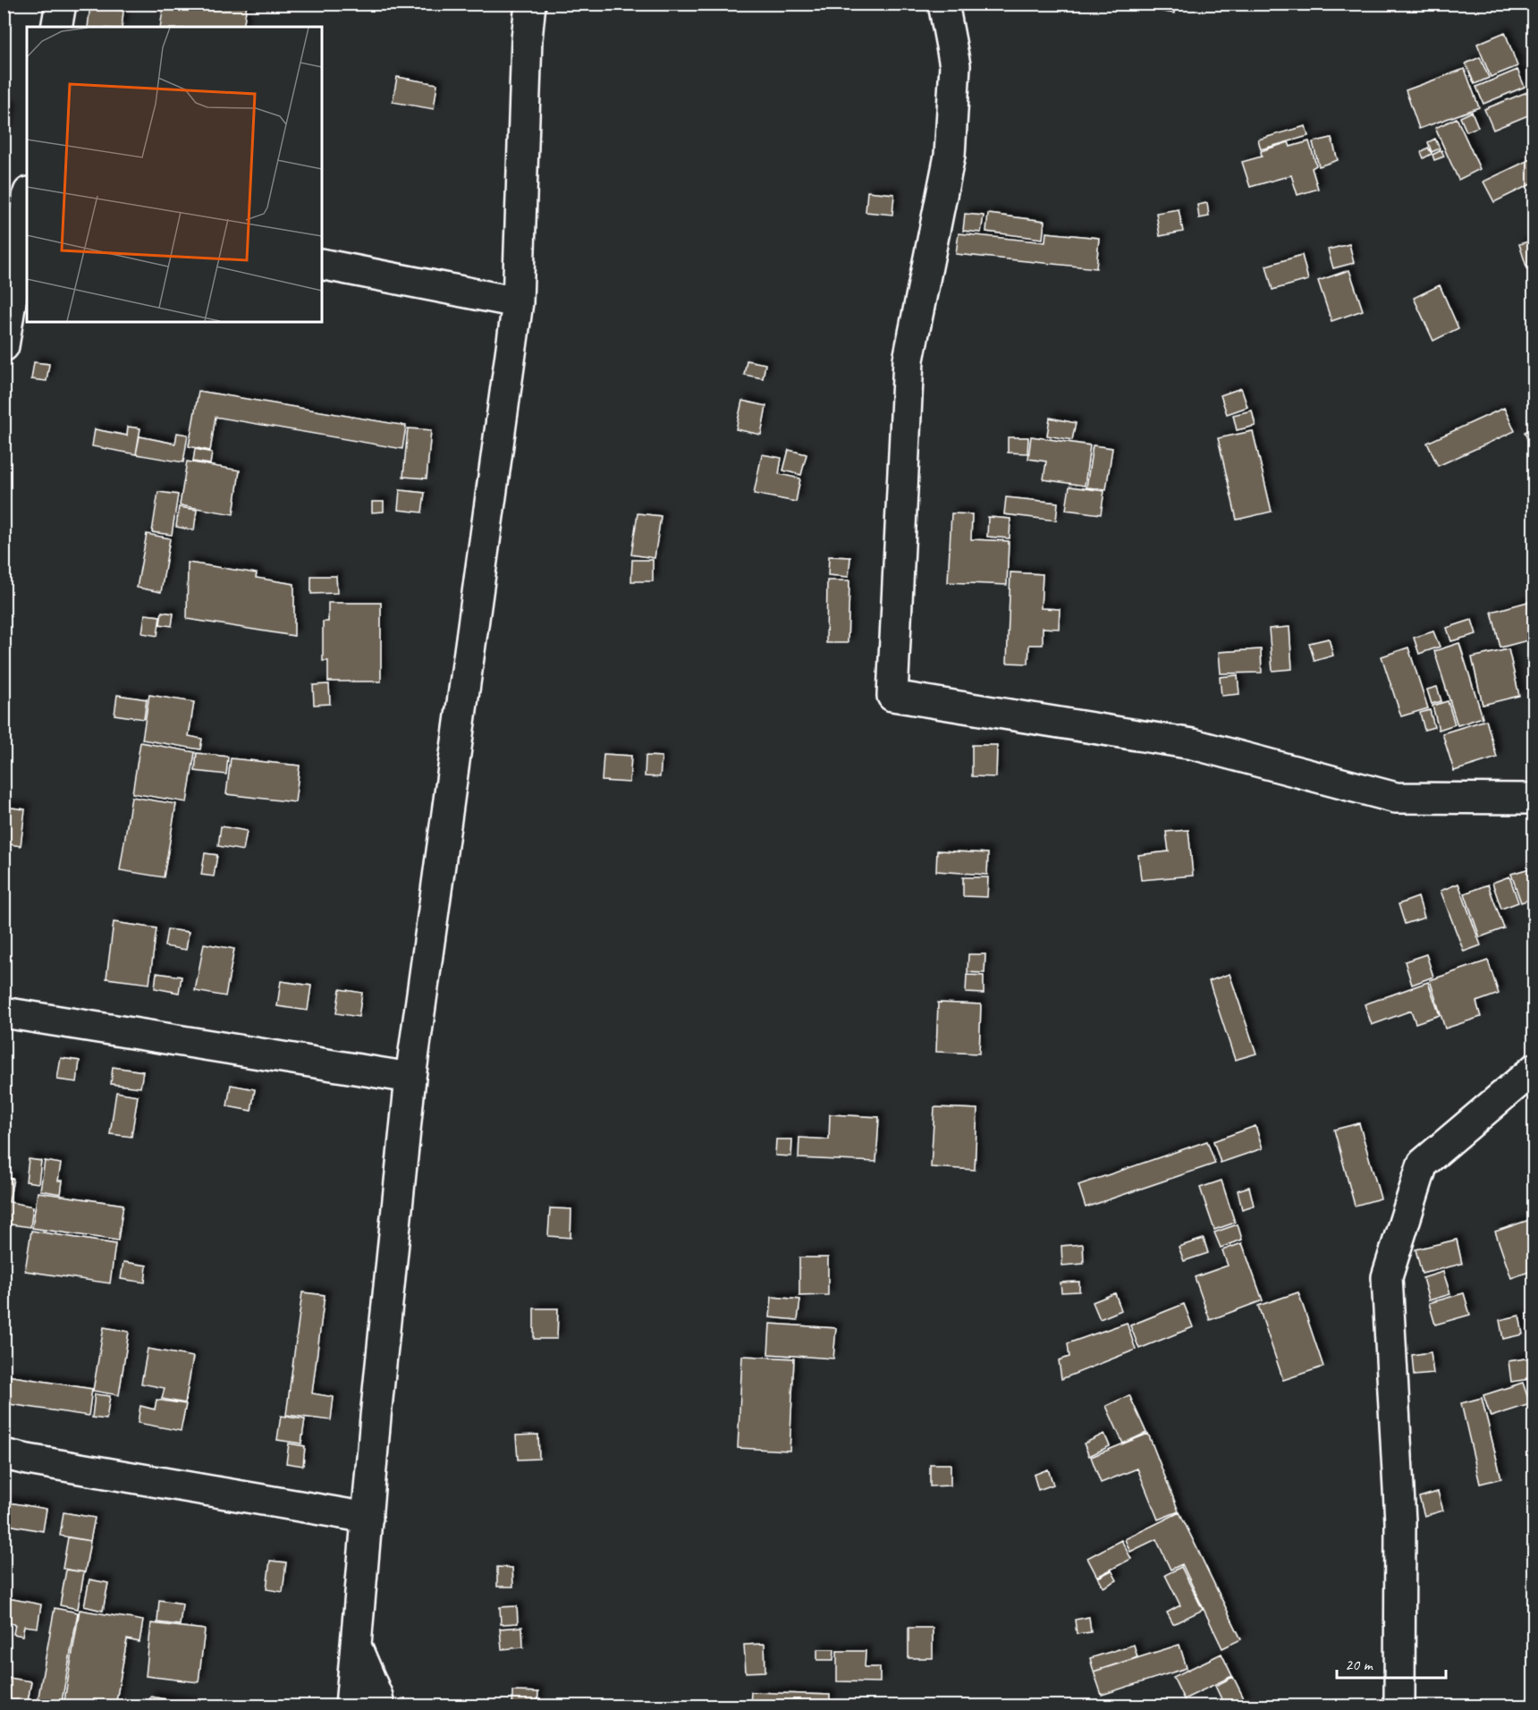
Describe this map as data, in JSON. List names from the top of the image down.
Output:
{
  "scale_bar": "20 m"
}
